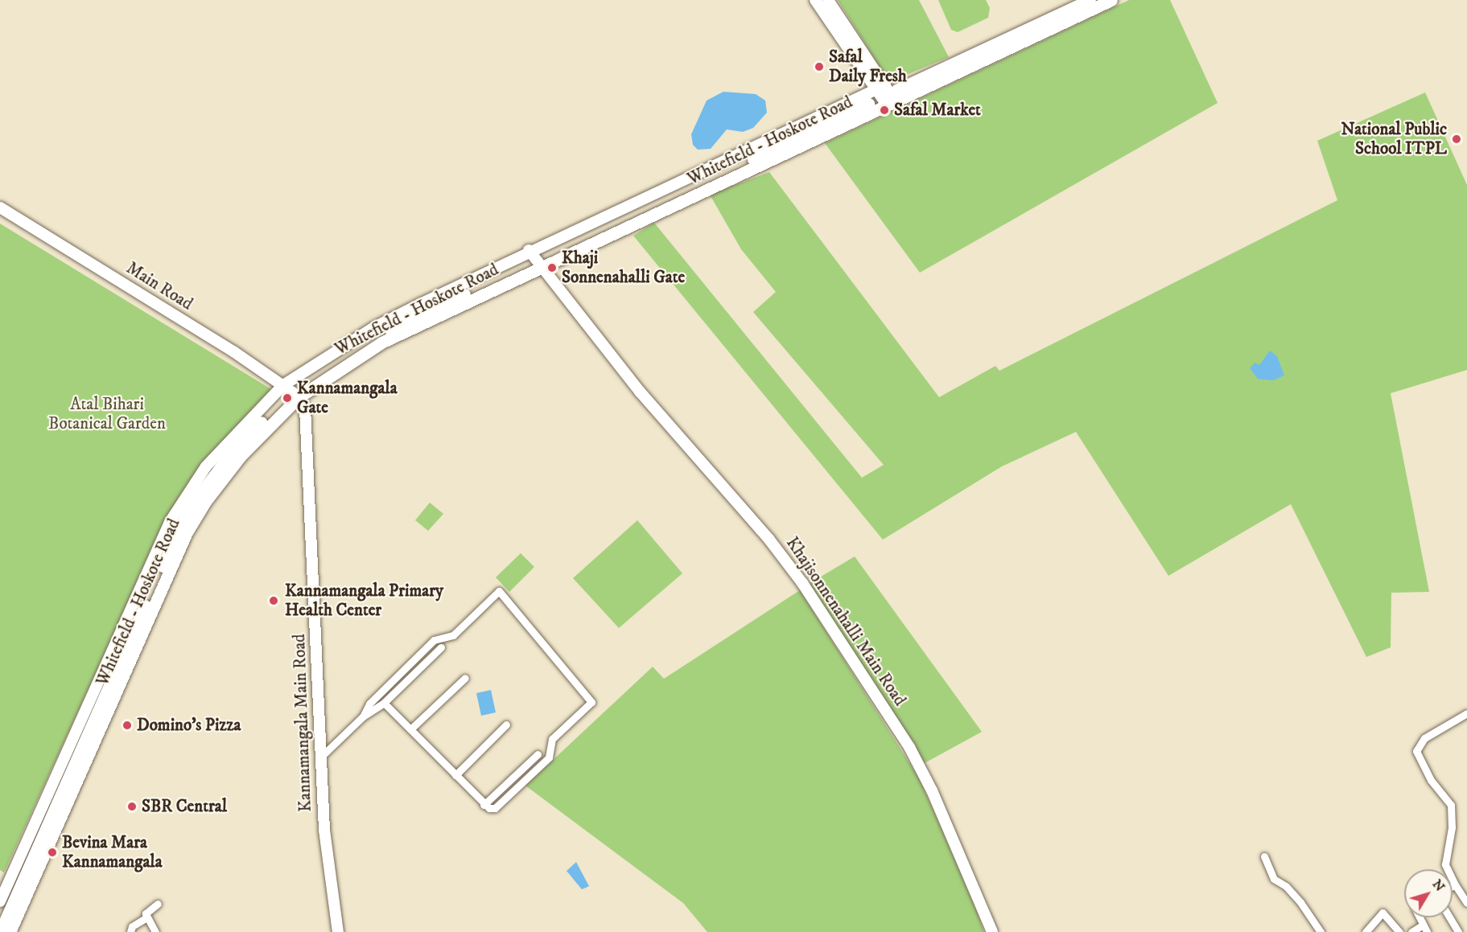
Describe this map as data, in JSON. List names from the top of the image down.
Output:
{
  "streets": {
    "main road": ["Whitefield - Hoskote Road"],
    "street": ["Main Road", "Khajisonnenahalli Main Road", "Kannamangala Main Road"]
  },
  "crossings": [
    ["Whitefield - Hoskote Road", "Main Road"],
    ["Whitefield - Hoskote Road", "Khajisonnenahalli Main Road"],
    ["Whitefield - Hoskote Road", "Kannamangala Main Road"],
    ["Main Road", "Kannamangala Main Road"]
  ],
  "parks": ["Atal Bihari Botanical Garden"],
  "places": [
    "Safal Daily Fresh",
    "Safal Market",
    "National Public School ITPL",
    "Khaji Sonnenahalli Gate",
    "Kannamangala Gate",
    "Kannamangala Primary Health Center",
    "Domino's Pizza",
    "SBR Central",
    "Bevina Mara Kannamangala"
  ],
  "north": "top right"
}
